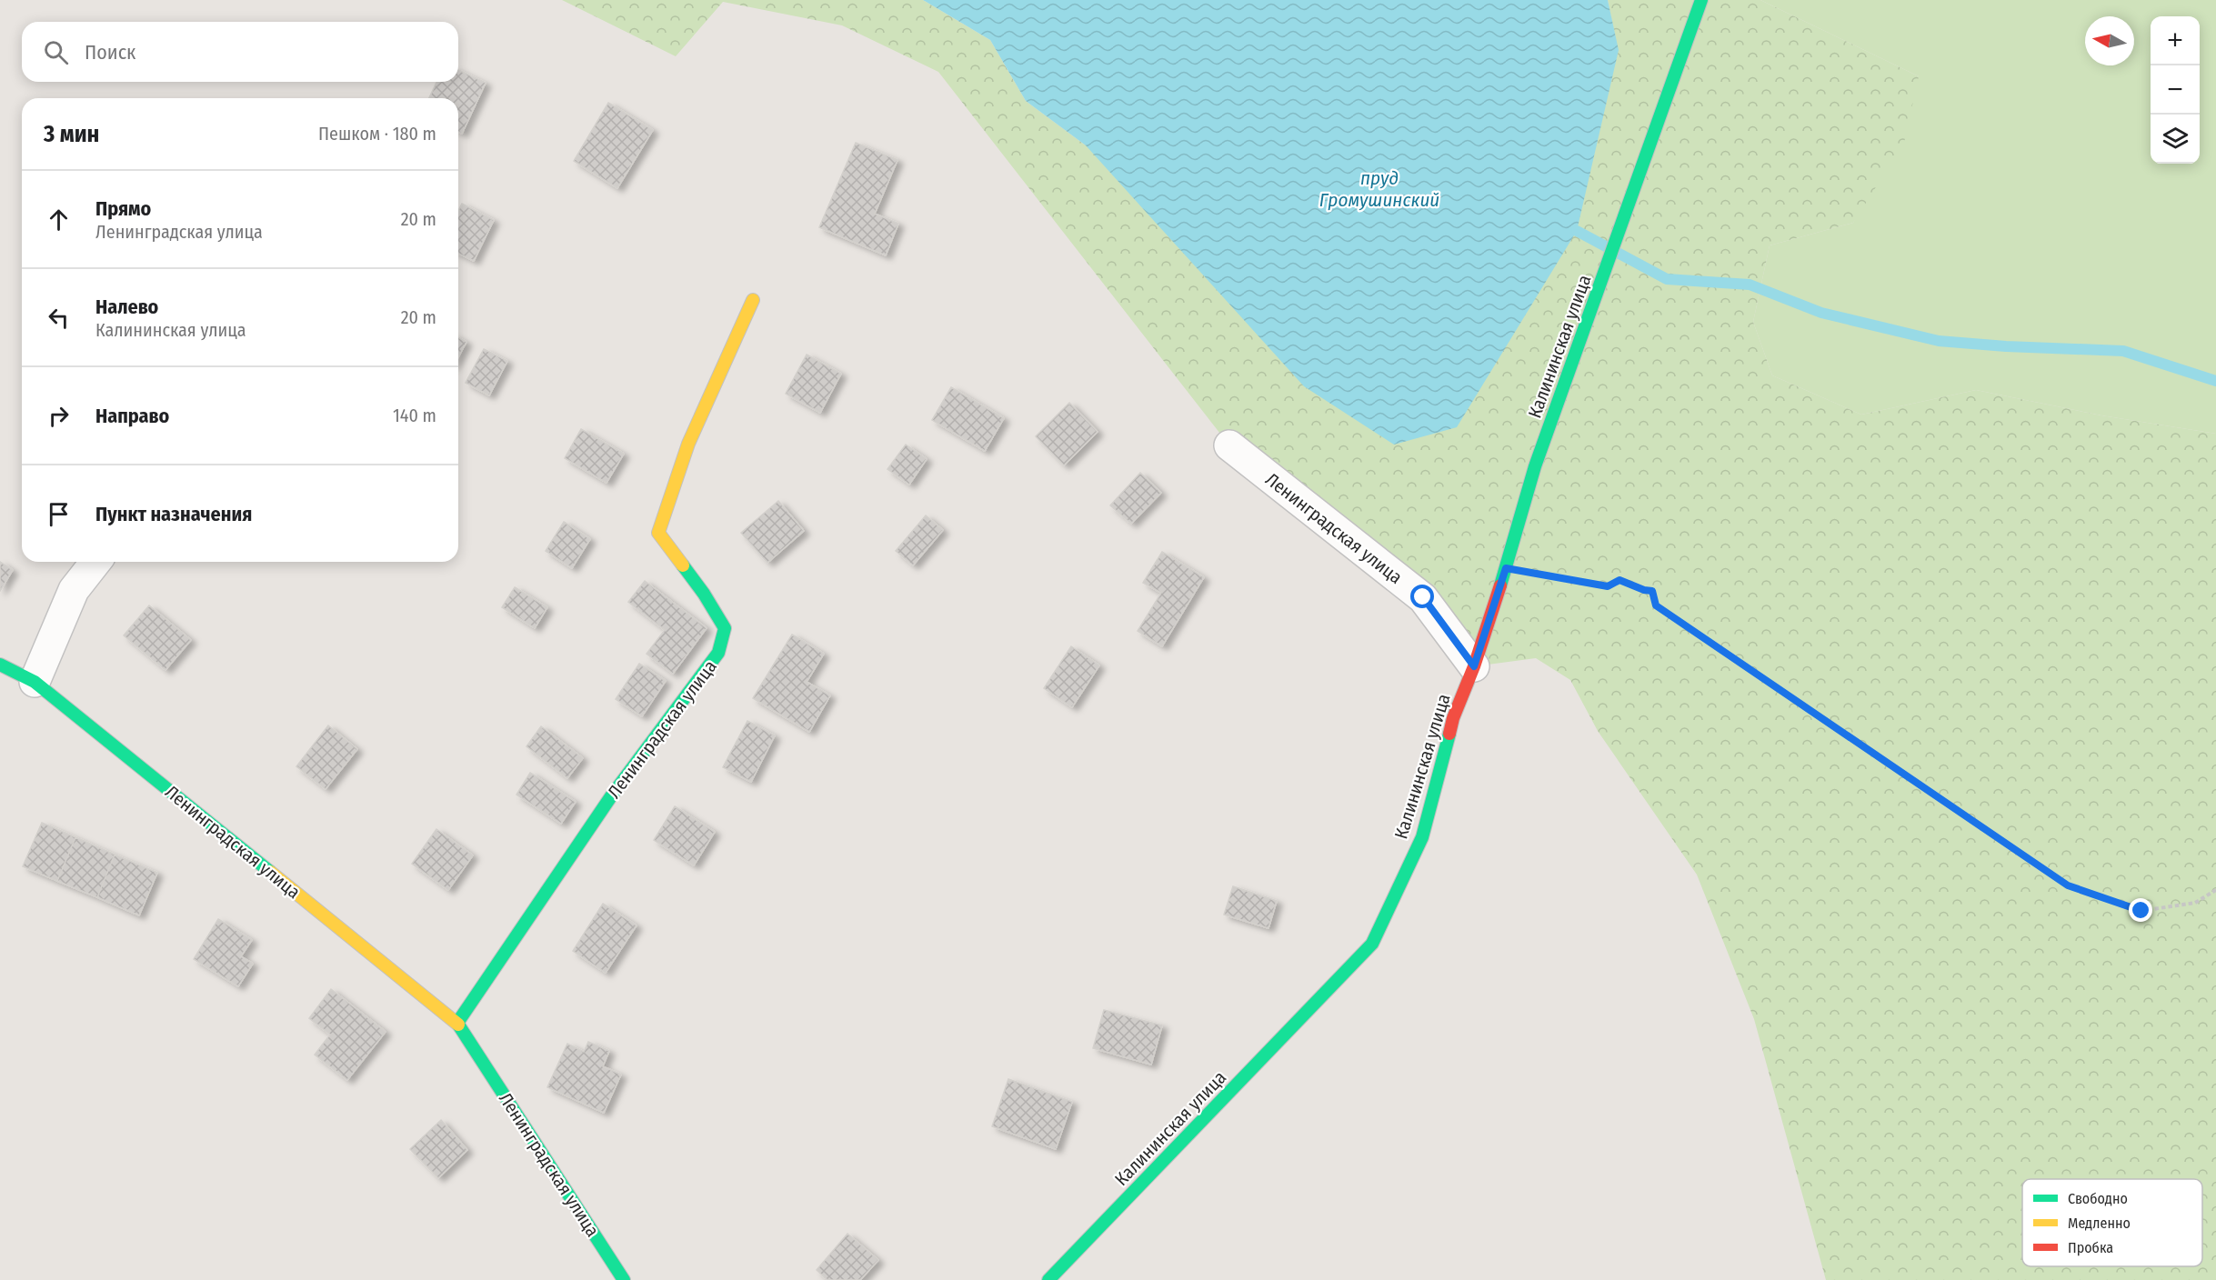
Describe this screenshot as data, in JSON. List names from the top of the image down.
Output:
{
  "streets": {
    "street": ["Калининская улица", "Ленинградская улица"]
  },
  "crossings": [
    ["Калининская улица", "Ленинградская улица"]
  ],
  "water": ["пруд Громушинский"],
  "legend": ["Свободно", "Медленно", "Пробка"],
  "north": "left",
  "page": {
    "map_buttons": ["+", "−"],
    "search": "Поиск",
    "heading": ["3 мин", "Пешком · 180 m"],
    "list": [
      ["Прямо", "Ленинградская улица", "20 m"],
      ["Налево", "Калининская улица", "20 m"],
      ["Направо", "140 m"],
      "Пункт назначения"
    ]
  }
}
